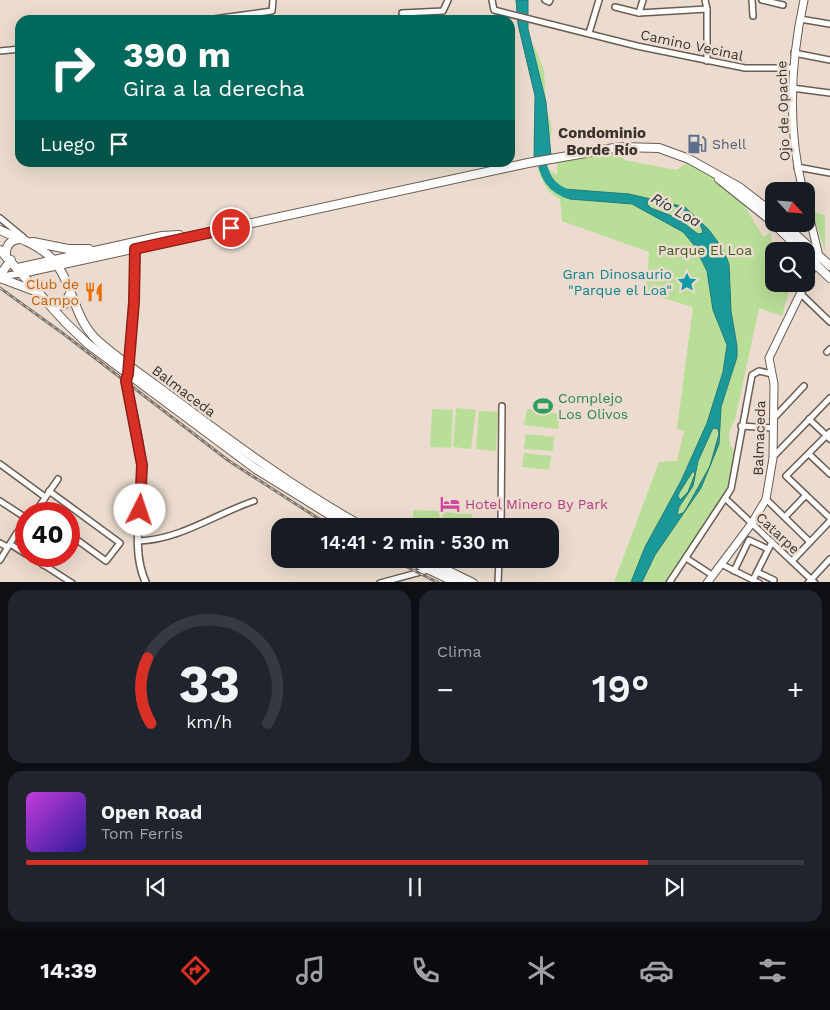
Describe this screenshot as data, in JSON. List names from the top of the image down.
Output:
{
  "streets": {
    "main road": ["Ojo de Opache", "Balmaceda"],
    "street": ["Camino Vecinal", "Catarpe"]
  },
  "crossings": [
    ["Camino Vecinal", "Ojo de Opache"],
    ["Balmaceda", "Catarpe"]
  ],
  "districts": ["Condominio Borde Río"],
  "water": ["Río Loa"],
  "parks": ["Parque El Loa"],
  "places": {
    "fuel station": ["Shell"],
    "place": ["Gran Dinosaurio \"Parque el Loa\""],
    "restaurant": ["Club de Campo"],
    "sports": ["Complejo Los Olivos"],
    "hotel": ["Hotel Minero By Park"]
  },
  "north": "bottom right",
  "page": {
    "turn": ["390 m", "Gira a la derecha"],
    "then": "Luego",
    "limit": "40",
    "trip": "14:41 · 2 min · 530 m",
    "tile": "Clima",
    "heat": ["−", "19°", "+"],
    "song": ["Open Road", "Tom Ferris"],
    "tabs": "14:39",
    "gauge": ["33", "km/h"]
  }
}
